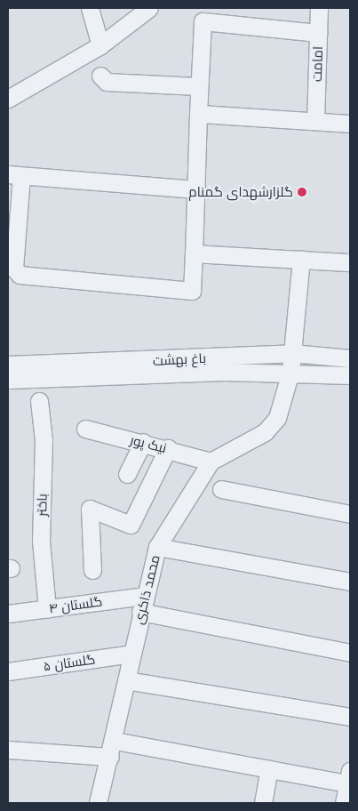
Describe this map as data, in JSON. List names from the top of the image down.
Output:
{
  "streets": {
    "street": [
      "امامت",
      "باغ بهشت",
      "نیک پور",
      "باختر",
      "محمد ذاکری",
      "گلستان ۴",
      "گلستان ۵"
    ]
  },
  "crossings": [
    ["باغ بهشت", "محمد ذاکری"],
    ["نیک پور", "محمد ذاکری"],
    ["باختر", "گلستان ۴"],
    ["محمد ذاکری", "گلستان ۴"],
    ["محمد ذاکری", "گلستان ۵"]
  ],
  "places": ["گلزارشهدای گمنام"]
}
